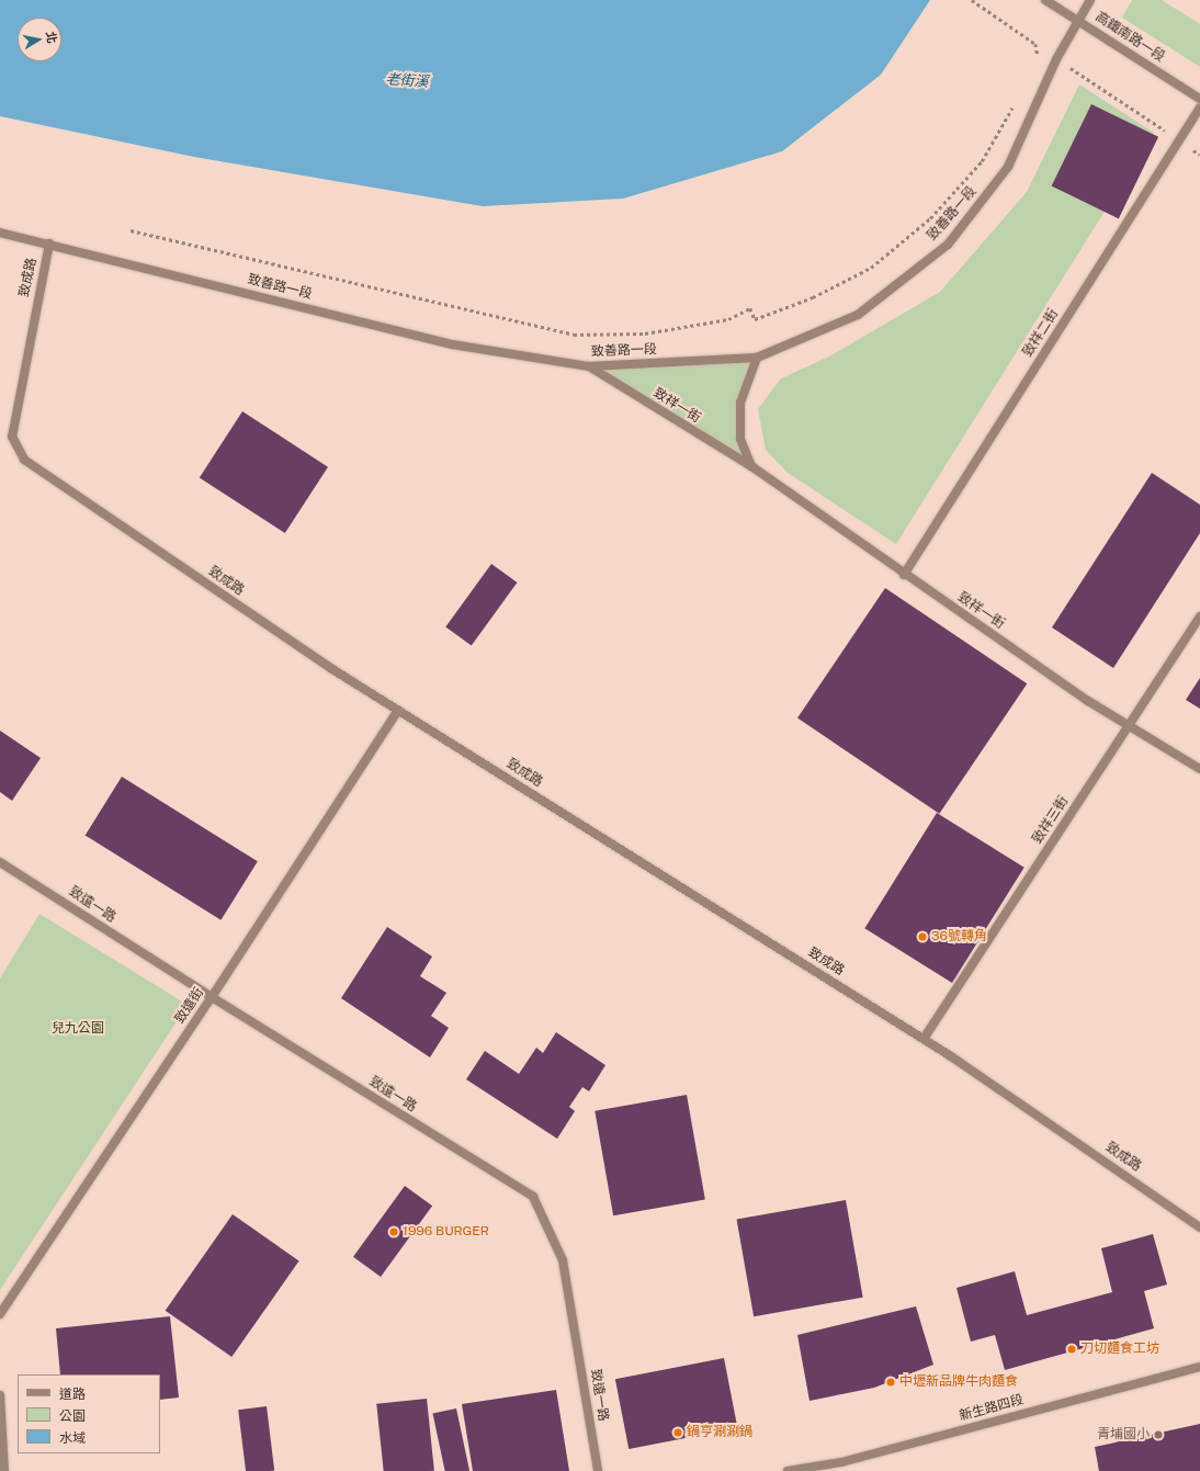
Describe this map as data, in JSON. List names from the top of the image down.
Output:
{
  "streets": {
    "street": [
      "高鐵南路一段",
      "致善路一段",
      "致成路",
      "致祥二街",
      "致祥一街",
      "致祥三街",
      "致遠一路",
      "致遠街",
      "新生路四段"
    ]
  },
  "crossings": [
    ["高鐵南路一段", "致善路一段"],
    ["致善路一段", "致成路"],
    ["致善路一段", "致祥一街"],
    ["致成路", "致祥三街"],
    ["致成路", "致遠街"],
    ["致祥二街", "致祥一街"],
    ["致祥一街", "致祥三街"],
    ["致遠一路", "致遠街"]
  ],
  "water": ["老街溪"],
  "parks": ["兒九公園"],
  "places": [
    "36號轉角",
    "1996 BURGER",
    "刀切麵食工坊",
    "中壢新品牌牛肉麵食",
    "鍋亨涮涮鍋",
    "青埔國小"
  ],
  "legend": ["道路", "公園", "水域"],
  "north": "right"
}
